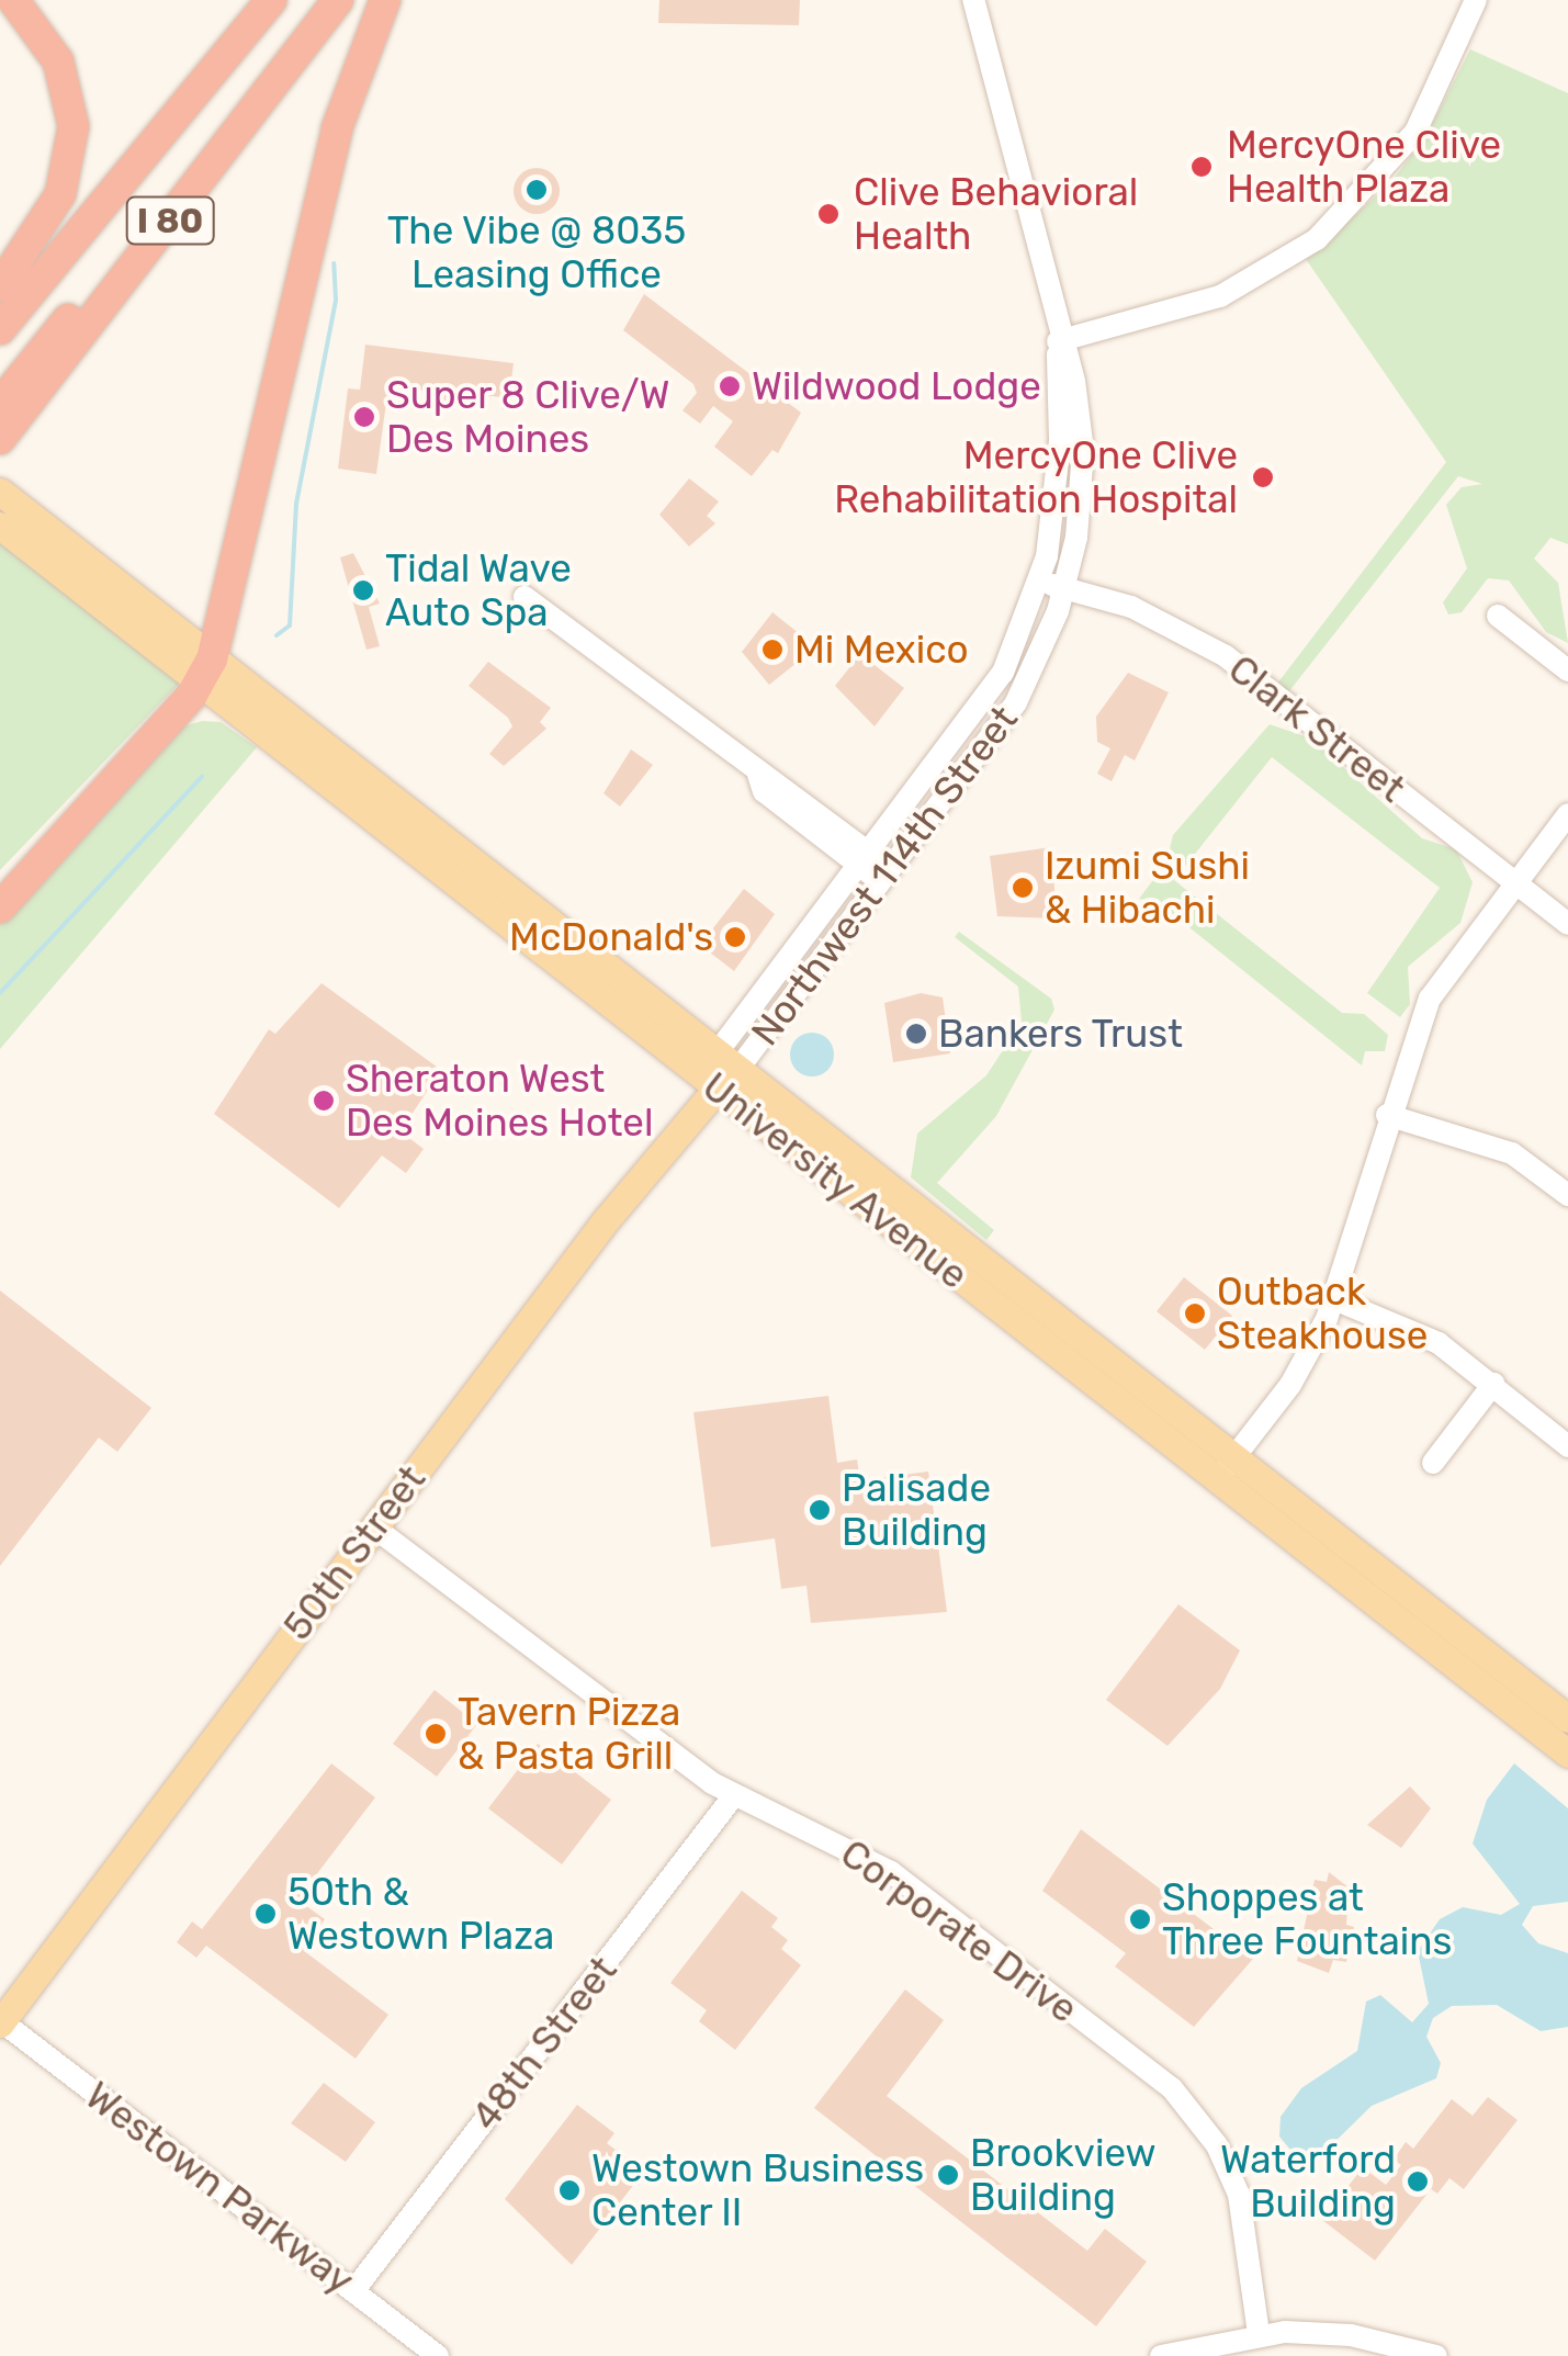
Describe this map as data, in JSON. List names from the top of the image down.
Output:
{
  "streets": {
    "highway": ["I 80"],
    "main road": ["Northwest 114th Street", "University Avenue", "50th Street"],
    "street": [
      "Clark Street",
      "Corporate Drive",
      "48th Street",
      "Westown Parkway"
    ]
  },
  "crossings": [
    ["Clark Street", "Northwest 114th Street"],
    ["Northwest 114th Street", "University Avenue"],
    ["Northwest 114th Street", "50th Street"],
    ["University Avenue", "50th Street"],
    ["50th Street", "Corporate Drive"],
    ["50th Street", "Westown Parkway"],
    ["Corporate Drive", "48th Street"],
    ["48th Street", "Westown Parkway"]
  ],
  "places": [
    "MercyOne Clive Health Plaza",
    "The Vibe @ 8035 Leasing Office",
    "Clive Behavioral Health",
    "Wildwood Lodge",
    "Super 8 Clive/W Des Moines",
    "MercyOne Clive Rehabilitation Hospital",
    "Tidal Wave Auto Spa",
    "Mi Mexico",
    "Izumi Sushi & Hibachi",
    "McDonald's",
    "Bankers Trust",
    "Sheraton West Des Moines Hotel",
    "Outback Steakhouse",
    "Palisade Building",
    "Tavern Pizza & Pasta Grill",
    "50th & Westown Plaza",
    "Shoppes at Three Fountains",
    "Brookview Building",
    "Waterford Building",
    "Westown Business Center II"
  ]
}
